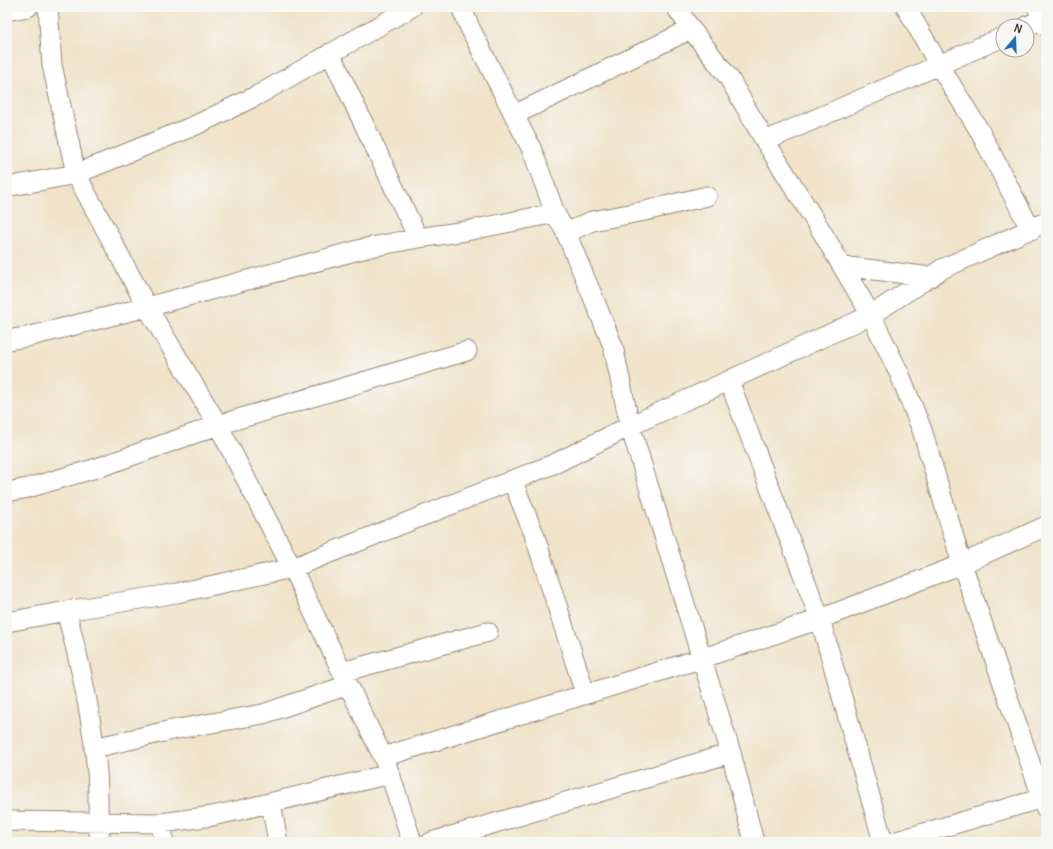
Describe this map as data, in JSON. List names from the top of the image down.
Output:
{
  "north": "top"
}
